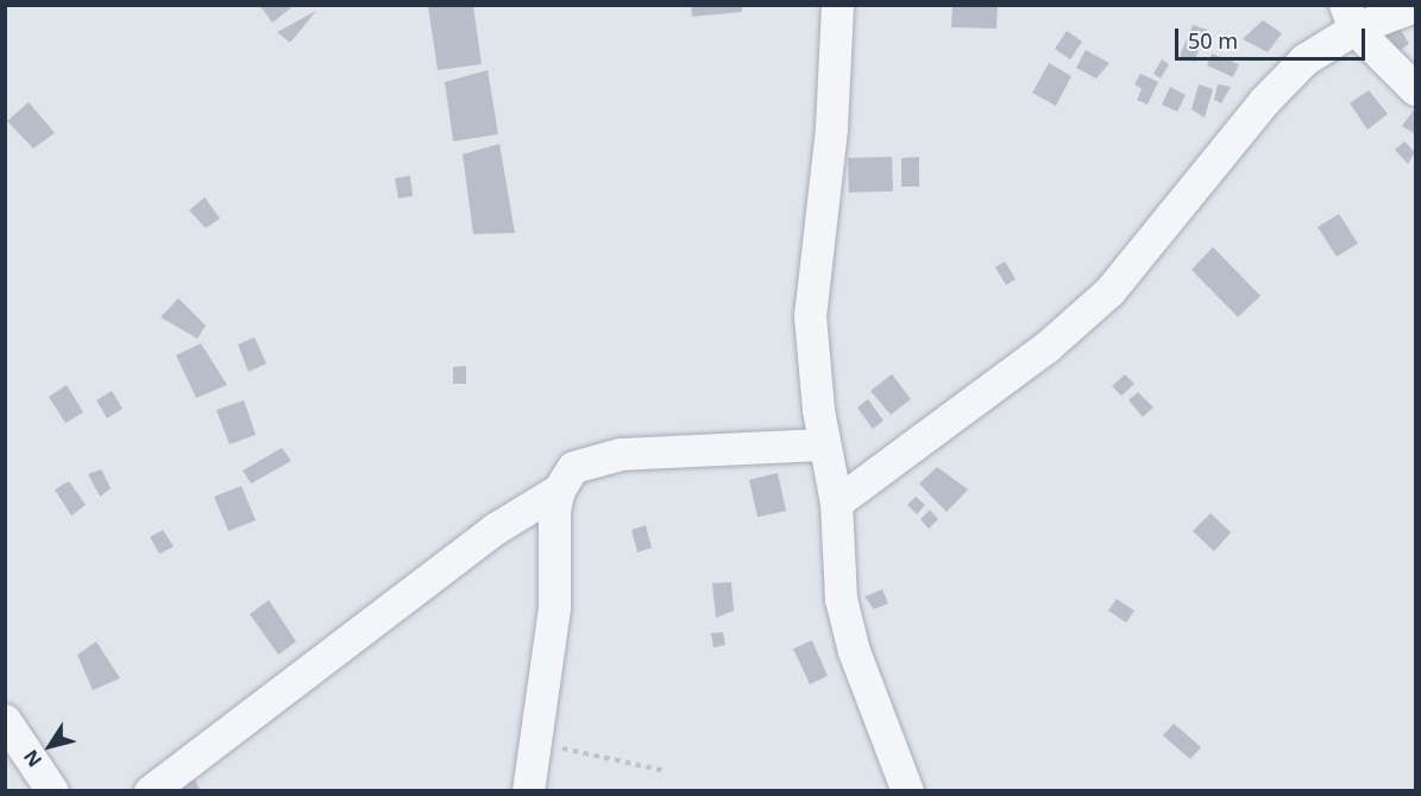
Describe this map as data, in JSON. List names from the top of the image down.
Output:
{
  "scale_bar": "50 m",
  "north": "bottom left"
}
